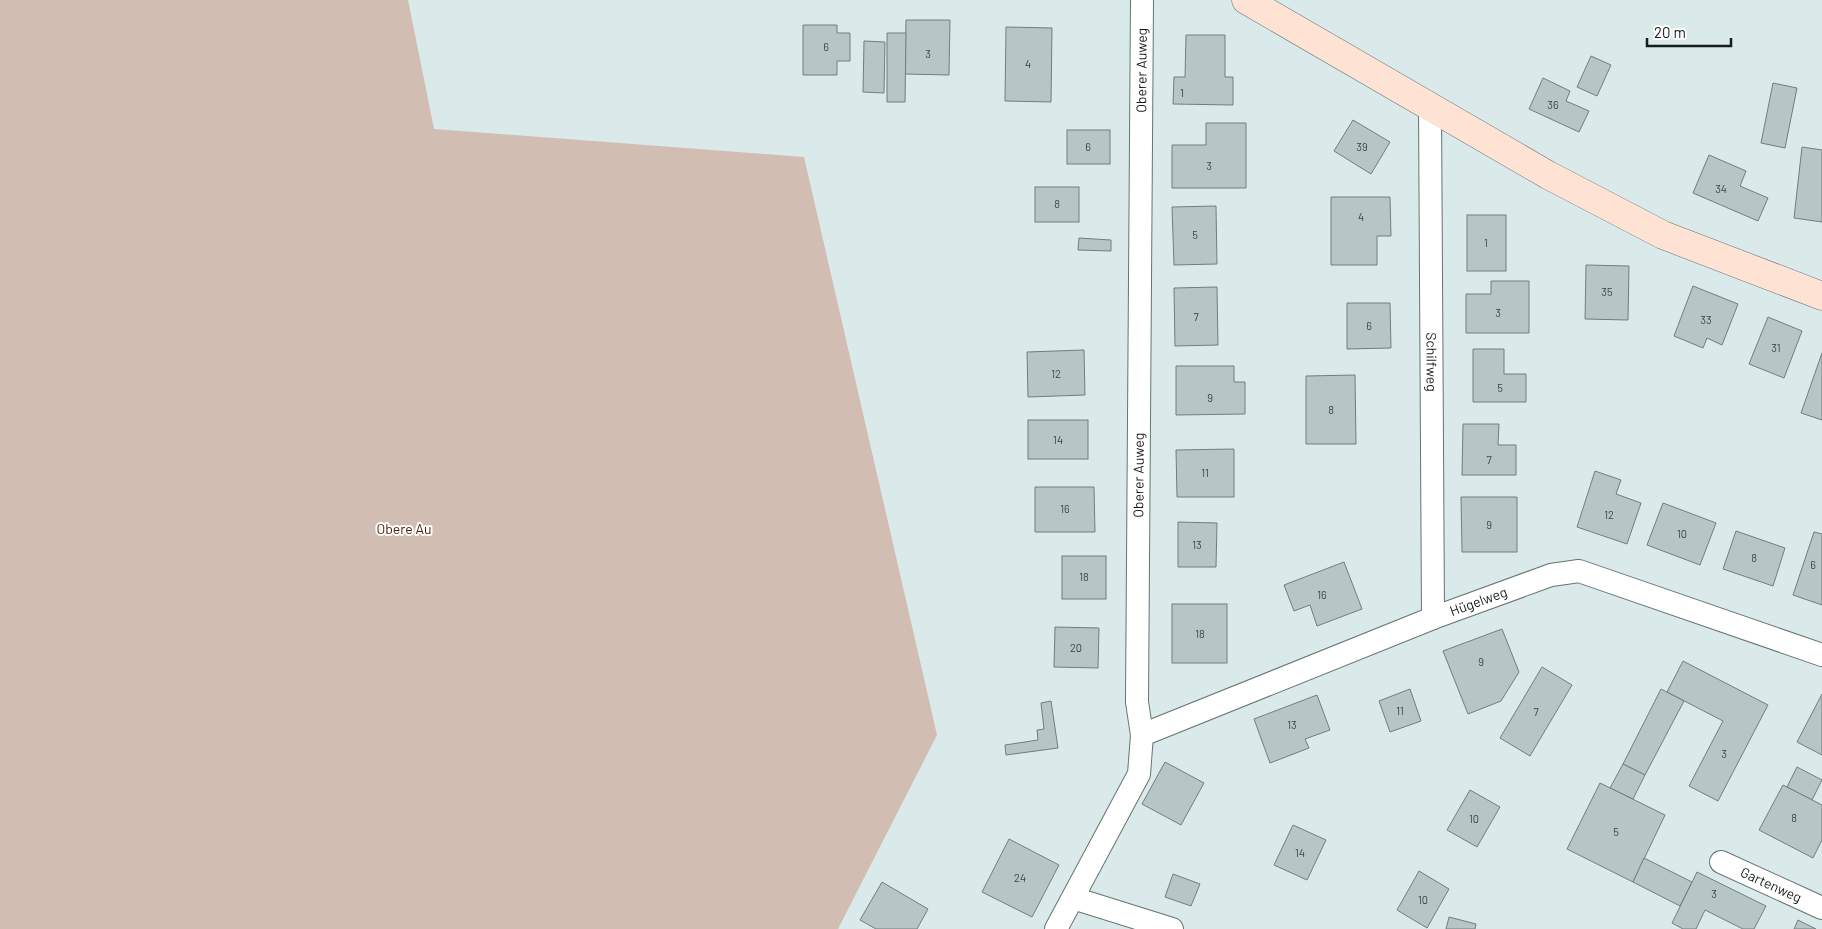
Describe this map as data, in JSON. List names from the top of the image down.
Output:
{
  "streets": {
    "street": [
      "Oberer Auweg",
      "Schilfweg",
      "Hügelweg",
      "Gartenweg"
    ]
  },
  "crossings": [
    ["Oberer Auweg", "Hügelweg"],
    ["Schilfweg", "Hügelweg"]
  ],
  "parks": ["Obere Au"],
  "house_numbers": [
    "6",
    "3",
    "4",
    "1",
    "36",
    "6",
    "39",
    "3",
    "34",
    "8",
    "4",
    "5",
    "1",
    "35",
    "3",
    "7",
    "33",
    "6",
    "31",
    "12",
    "5",
    "9",
    "8",
    "14",
    "7",
    "11",
    "16",
    "12",
    "9",
    "10",
    "13",
    "8",
    "6",
    "18",
    "16",
    "18",
    "20",
    "9",
    "11",
    "7",
    "13",
    "3",
    "8",
    "10",
    "5",
    "14",
    "24",
    "3",
    "10"
  ],
  "scale_bar": "20 m"
}
